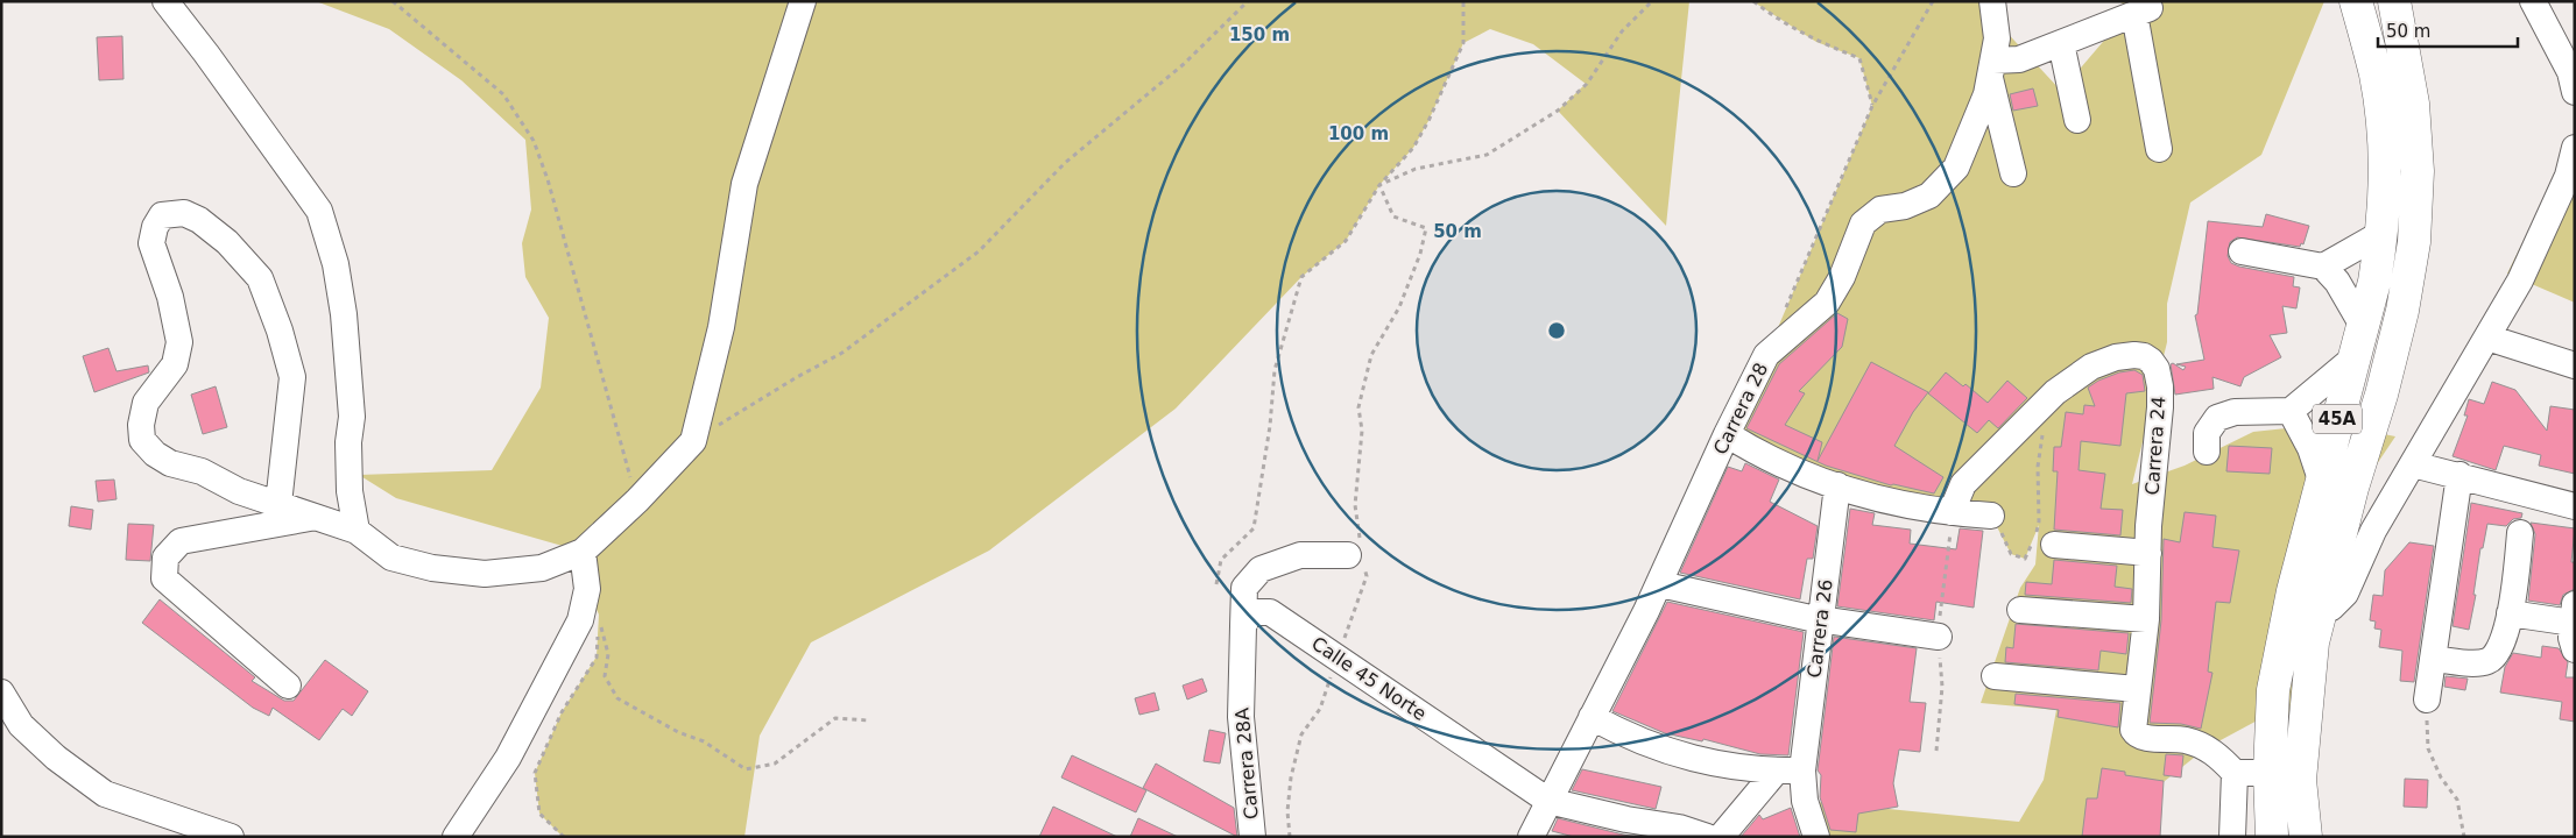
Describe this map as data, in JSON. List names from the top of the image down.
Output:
{
  "streets": {
    "highway": ["45A"],
    "street": [
      "Carrera 28",
      "Carrera 24",
      "Carrera 26",
      "Calle 45 Norte",
      "Carrera 28A"
    ]
  },
  "crossings": [
    ["Carrera 28", "Calle 45 Norte"],
    ["Calle 45 Norte", "Carrera 28A"]
  ],
  "scale_bar": "50 m",
  "rings": ["150 m", "100 m", "50 m"]
}
